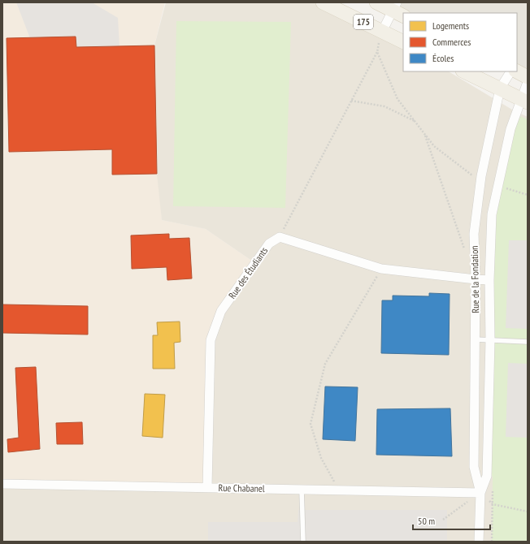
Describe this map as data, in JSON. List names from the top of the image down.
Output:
{
  "streets": {
    "main road": ["175"],
    "street": ["Rue des Étudiants", "Rue de la Fondation", "Rue Chabanel"]
  },
  "crossings": [
    ["Rue des Étudiants", "Rue Chabanel"],
    ["Rue de la Fondation", "Rue Chabanel"]
  ],
  "legend": ["Logements", "Commerces", "Écoles"],
  "scale_bar": "50 m"
}
